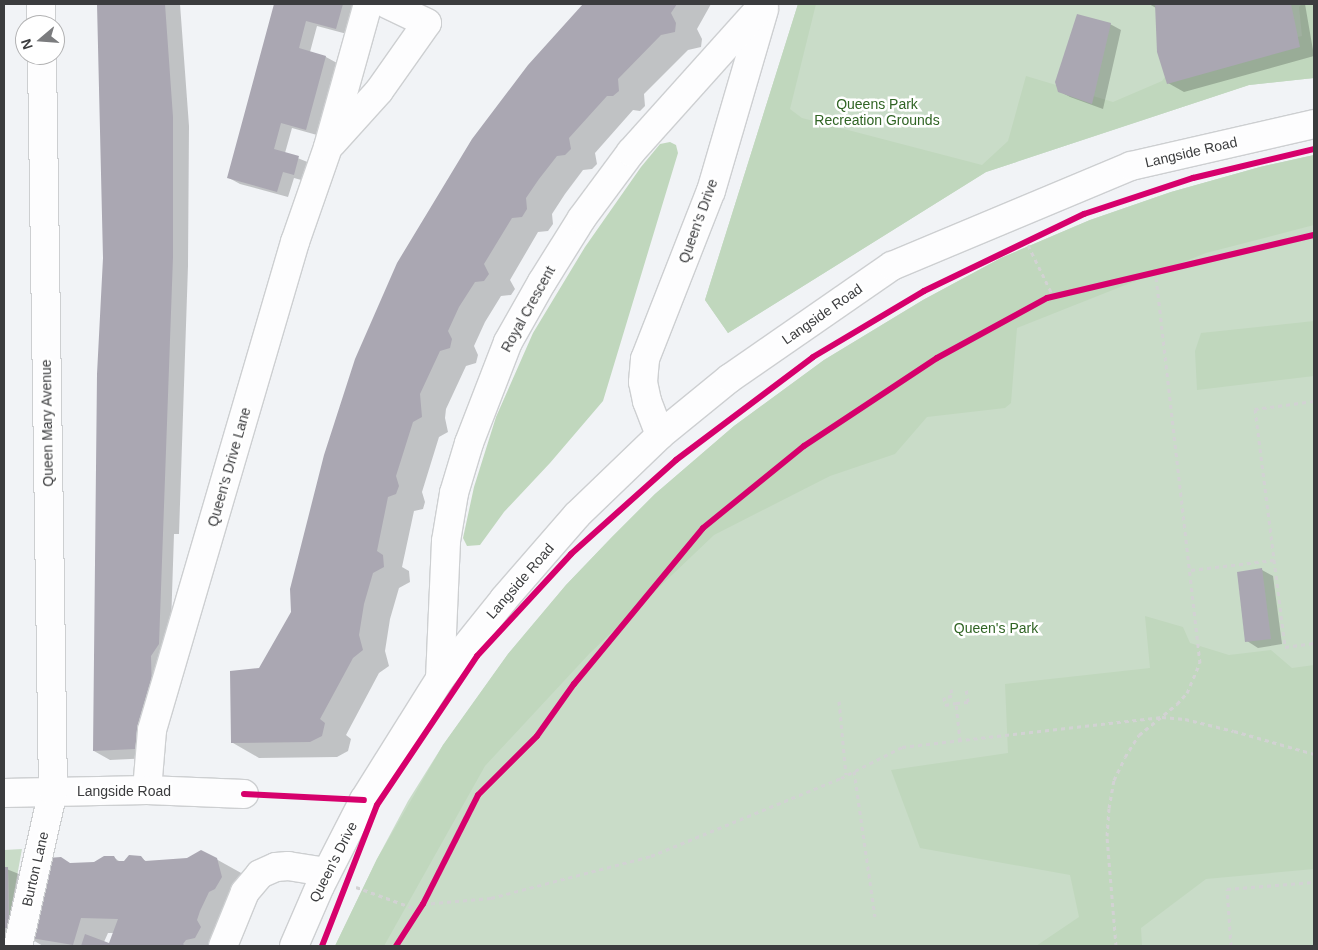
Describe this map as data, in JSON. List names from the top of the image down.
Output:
{
  "streets": {
    "street": [
      "Langside Road",
      "Queen's Drive",
      "Royal Crescent",
      "Queen Mary Avenue",
      "Queen's Drive Lane",
      "Burton Lane"
    ]
  },
  "crossings": [
    ["Langside Road", "Queen's Drive"],
    ["Langside Road", "Royal Crescent"],
    ["Langside Road", "Queen Mary Avenue"],
    ["Langside Road", "Queen's Drive Lane"],
    ["Langside Road", "Burton Lane"],
    ["Queen's Drive", "Royal Crescent"],
    ["Queen Mary Avenue", "Burton Lane"]
  ],
  "parks": ["Queens Park Recreation Grounds", "Queen's Park"],
  "north": "left"
}
